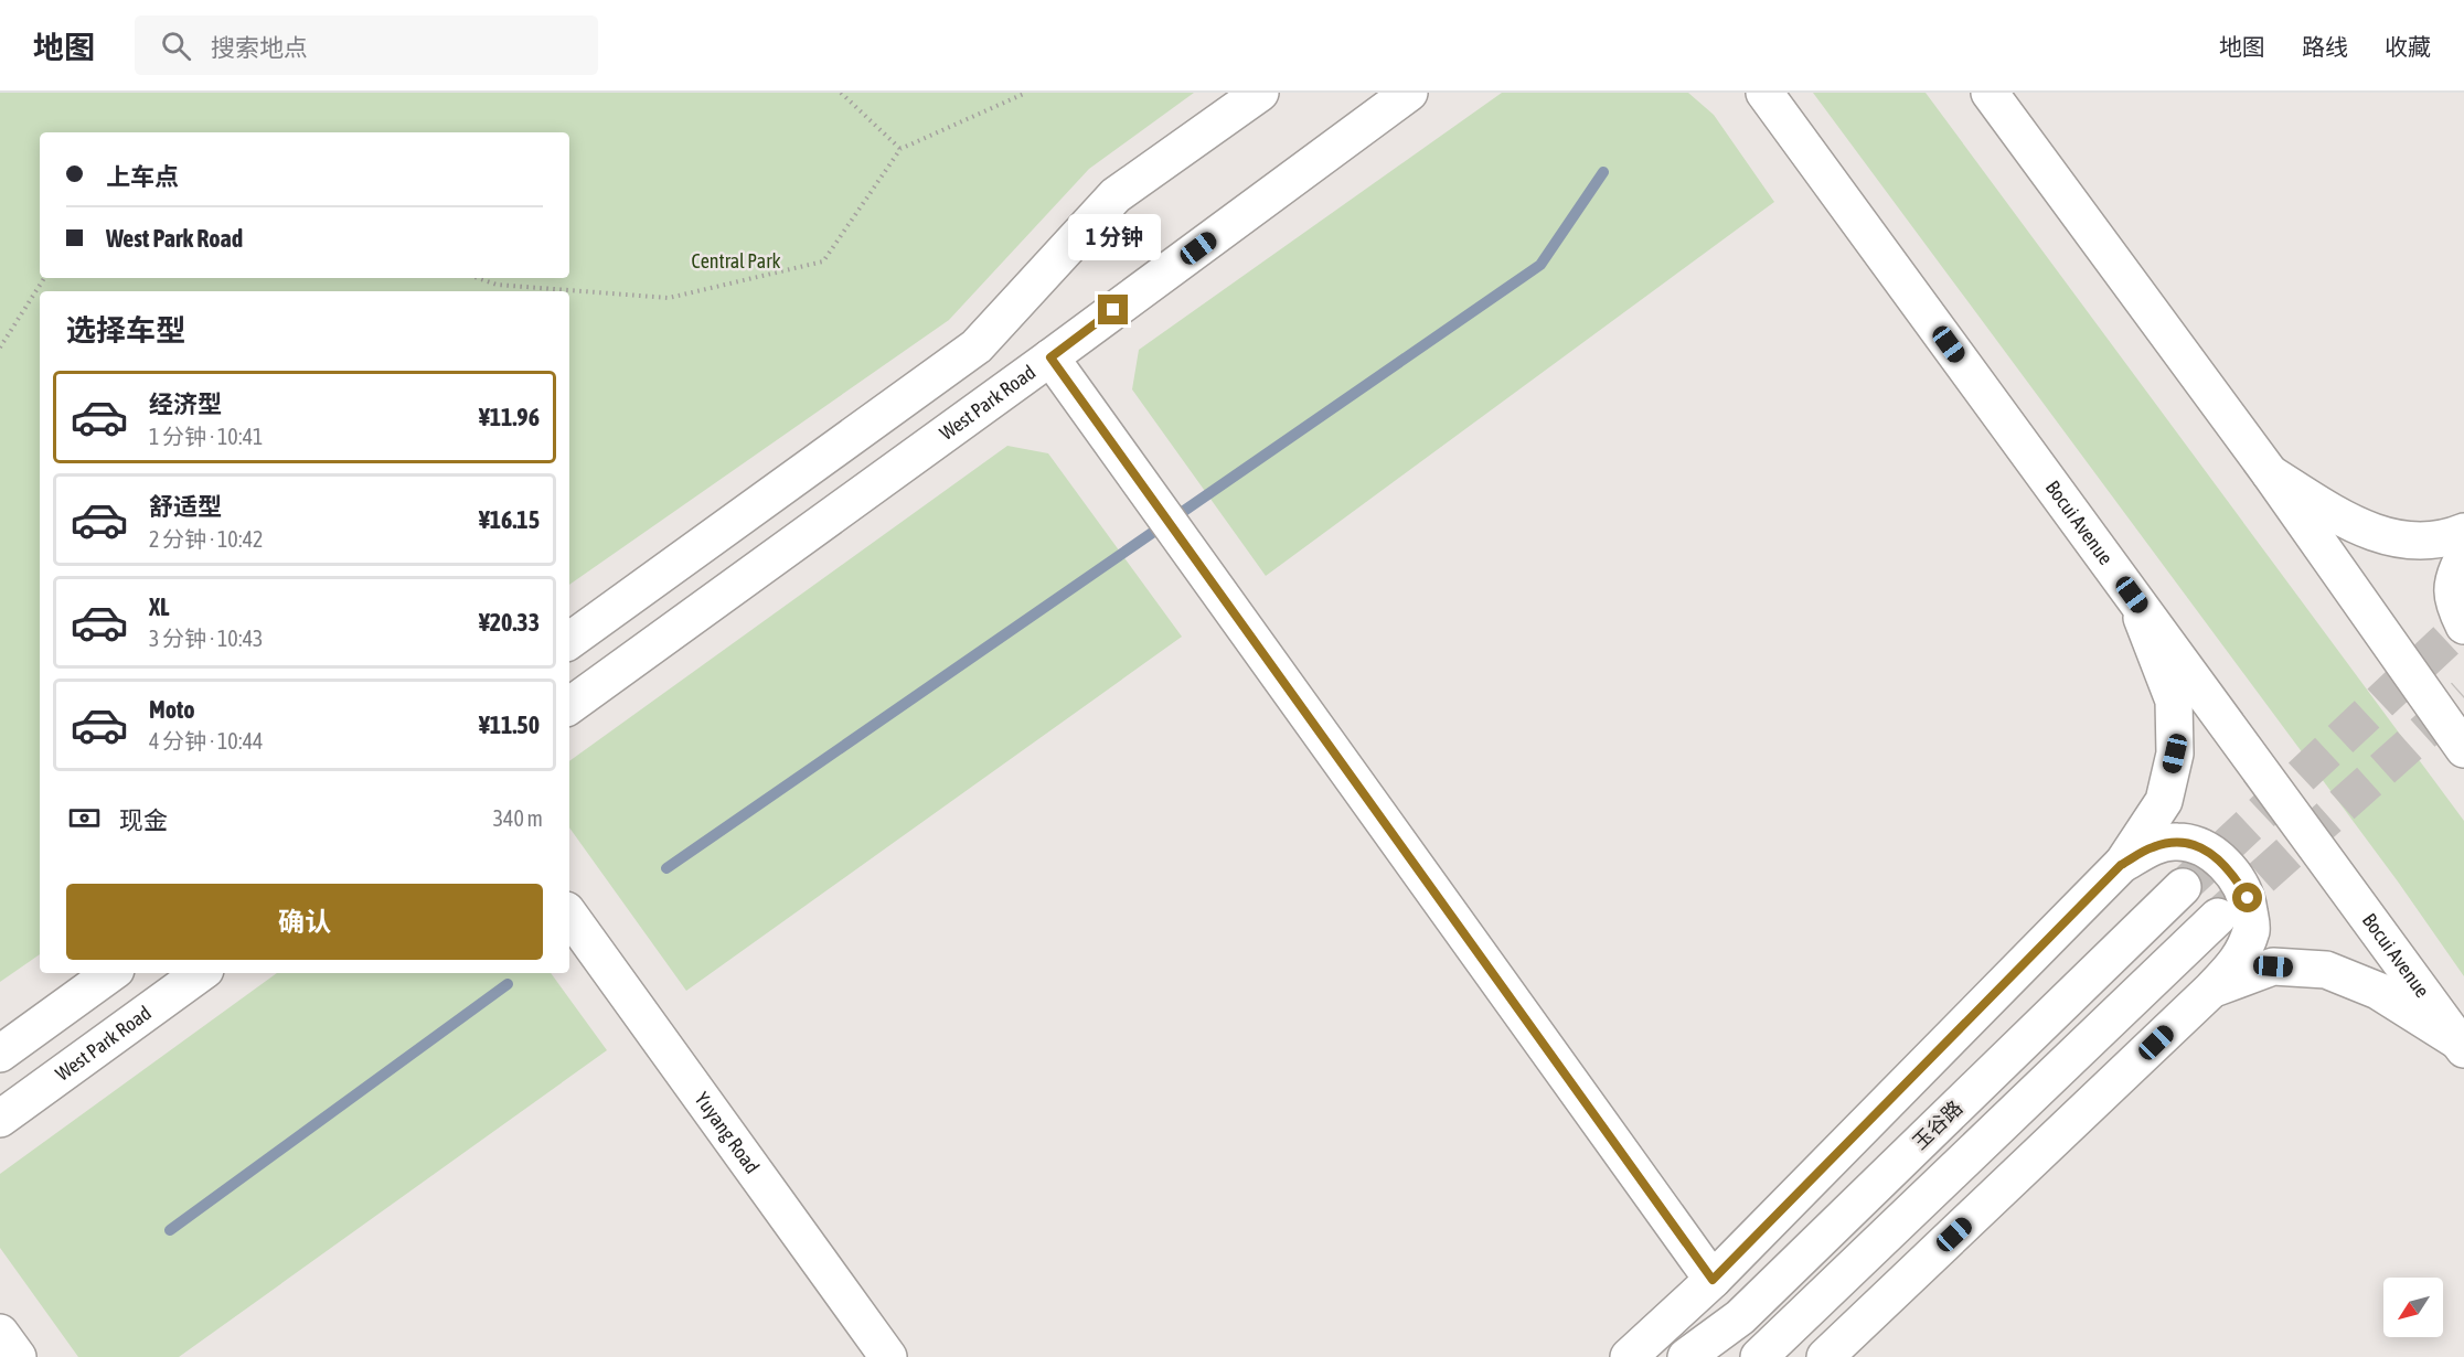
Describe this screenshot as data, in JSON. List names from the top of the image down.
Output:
{
  "streets": {
    "street": [
      "West Park Road",
      "Bocui Avenue",
      "玉谷路",
      "Yuyang Road"
    ]
  },
  "parks": ["Central Park"],
  "north": "bottom left",
  "page": {
    "header": "地图",
    "search": "搜索地点",
    "nav": ["地图", "路线", "收藏"],
    "banner": ["上车点", "West Park Road"],
    "bubble": "1 分钟",
    "heading": "选择车型",
    "list": [
      {
        "name": "经济型",
        "note": "1 分钟 · 10:41",
        "value": "¥11.96"
      },
      {
        "name": "舒适型",
        "note": "2 分钟 · 10:42",
        "value": "¥16.15"
      },
      {
        "name": "XL",
        "note": "3 分钟 · 10:43",
        "value": "¥20.33"
      },
      {
        "name": "Moto",
        "note": "4 分钟 · 10:44",
        "value": "¥11.50"
      }
    ],
    "pay": ["现金", "340 m"],
    "buttons": "确认"
  }
}
